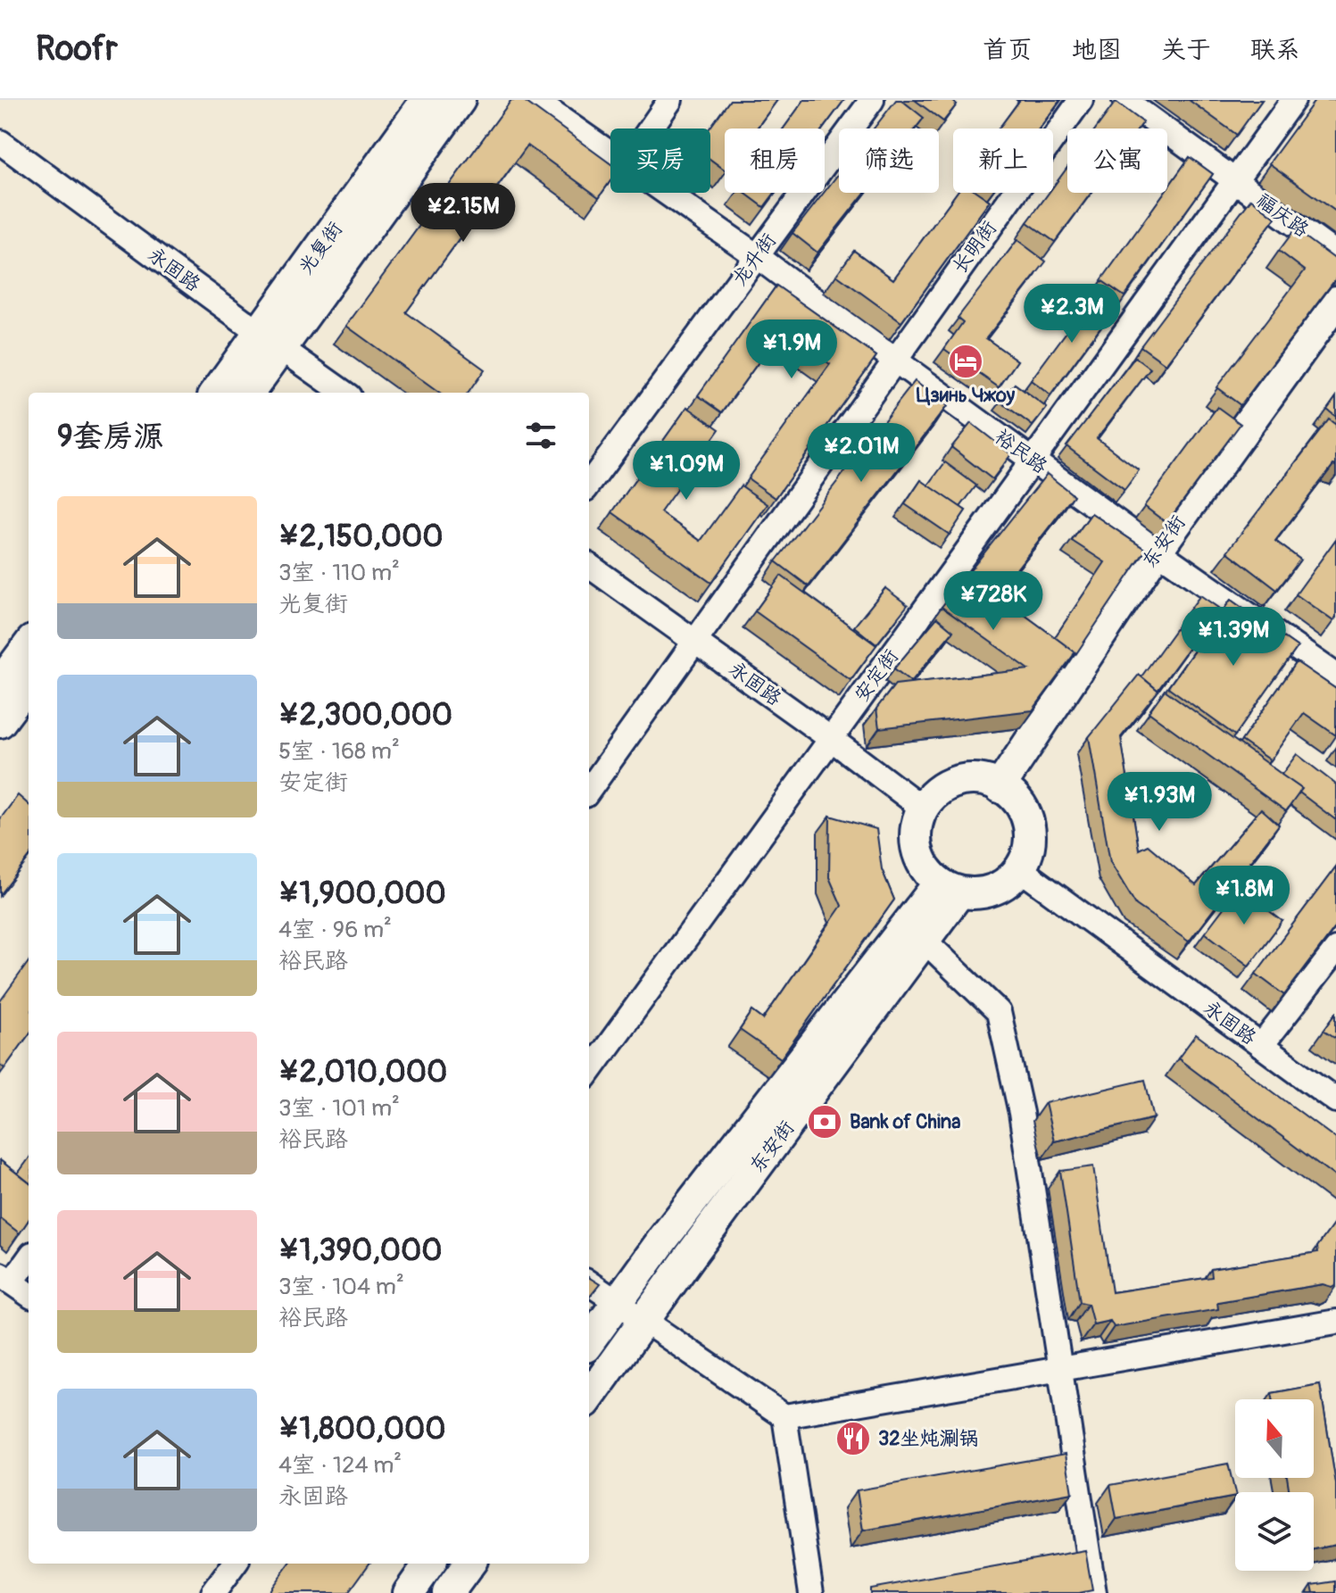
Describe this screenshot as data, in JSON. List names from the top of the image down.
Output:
{
  "streets": {
    "main road": ["光复街", "东安街"],
    "street": [
      "福庆路",
      "长明街",
      "龙升街",
      "永固路",
      "裕民路",
      "安定街"
    ]
  },
  "crossings": [
    ["福庆路", "安定街"],
    ["长明街", "永固路"],
    ["长明街", "裕民路"],
    ["光复街", "永固路"],
    ["龙升街", "裕民路"],
    ["永固路", "东安街"],
    ["永固路", "安定街"],
    ["裕民路", "东安街"],
    ["裕民路", "安定街"]
  ],
  "places": {
    "hotel": ["Цзинь Чжоу"],
    "bank": ["Bank of China"],
    "restaurant": ["32坐炖涮锅"]
  },
  "north": "top",
  "page": {
    "header": "Roofr",
    "nav": [
      "首页",
      "地图",
      "关于",
      "联系"
    ],
    "chip": [
      "买房",
      "租房",
      "筛选",
      "新上",
      "公寓"
    ],
    "price": [
      "¥2.15M",
      "¥2.3M",
      "¥1.9M",
      "¥2.01M",
      "¥1.09M",
      "¥728K",
      "¥1.39M",
      "¥1.93M",
      "¥1.8M"
    ],
    "heading": "9套房源",
    "list": [
      {
        "name": "¥2,150,000",
        "note": "3室 · 110 m² · 光复街"
      },
      {
        "name": "¥2,300,000",
        "note": "5室 · 168 m² · 安定街"
      },
      {
        "name": "¥1,900,000",
        "note": "4室 · 96 m² · 裕民路"
      },
      {
        "name": "¥2,010,000",
        "note": "3室 · 101 m² · 裕民路"
      },
      {
        "name": "¥1,390,000",
        "note": "3室 · 104 m² · 裕民路"
      },
      {
        "name": "¥1,800,000",
        "note": "4室 · 124 m² · 永固路"
      }
    ]
  }
}
